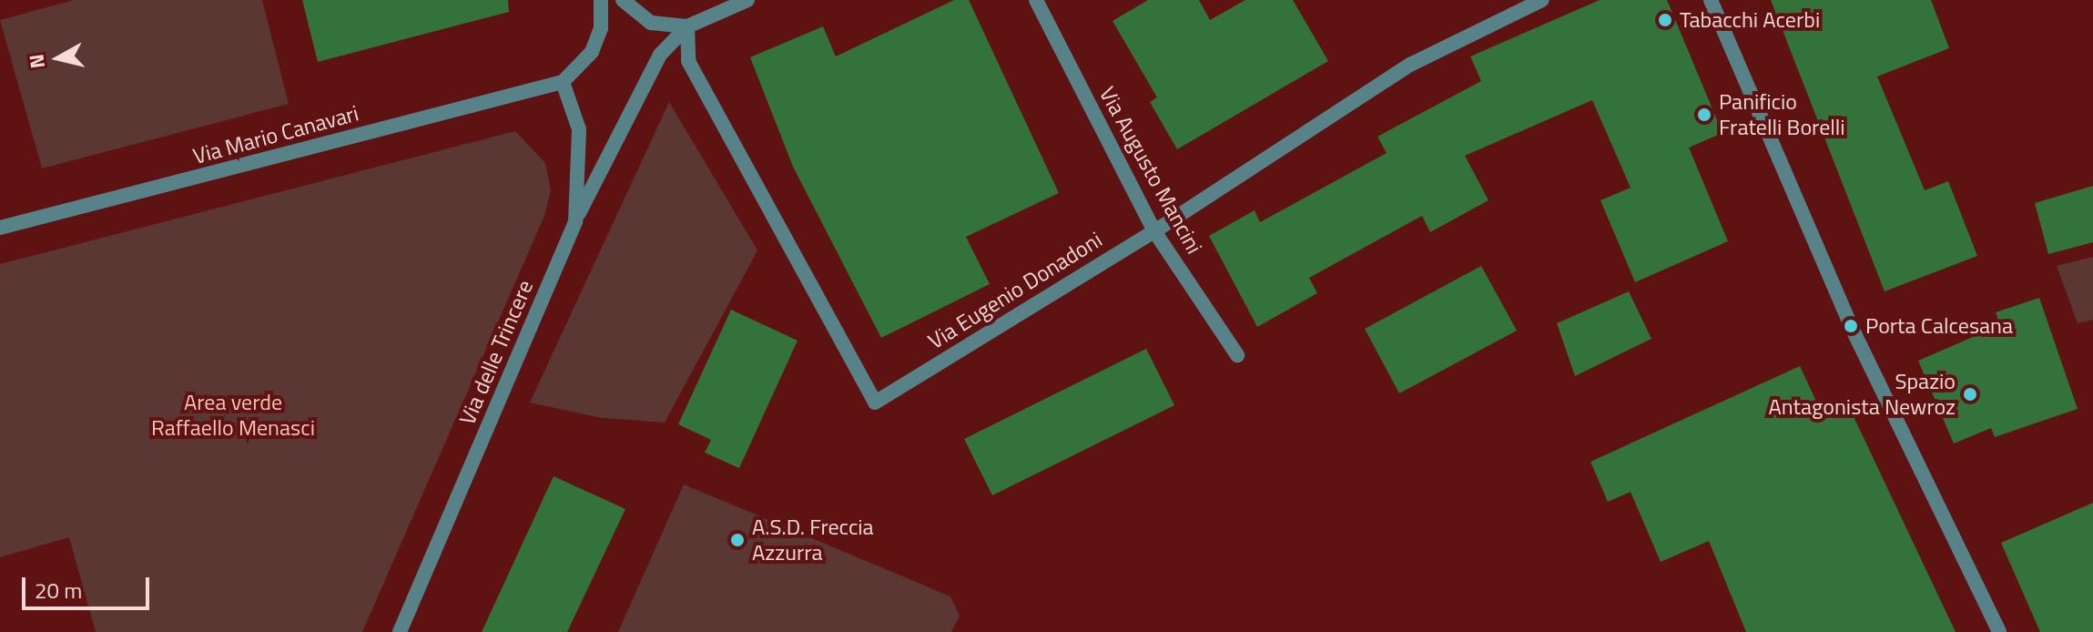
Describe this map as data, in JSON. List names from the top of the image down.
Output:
{
  "streets": {
    "street": [
      "Via Mario Canavari",
      "Via Augusto Mancini",
      "Via Eugenio Donadoni",
      "Via delle Trincere"
    ]
  },
  "crossings": [
    ["Via Mario Canavari", "Via delle Trincere"],
    ["Via Augusto Mancini", "Via Eugenio Donadoni"]
  ],
  "parks": ["Area verde Raffaello Menasci"],
  "places": [
    "Tabacchi Acerbi",
    "Panificio Fratelli Borelli",
    "Porta Calcesana",
    "Spazio Antagonista Newroz",
    "A.S.D. Freccia Azzurra"
  ],
  "scale_bar": "20 m",
  "north": "left"
}
